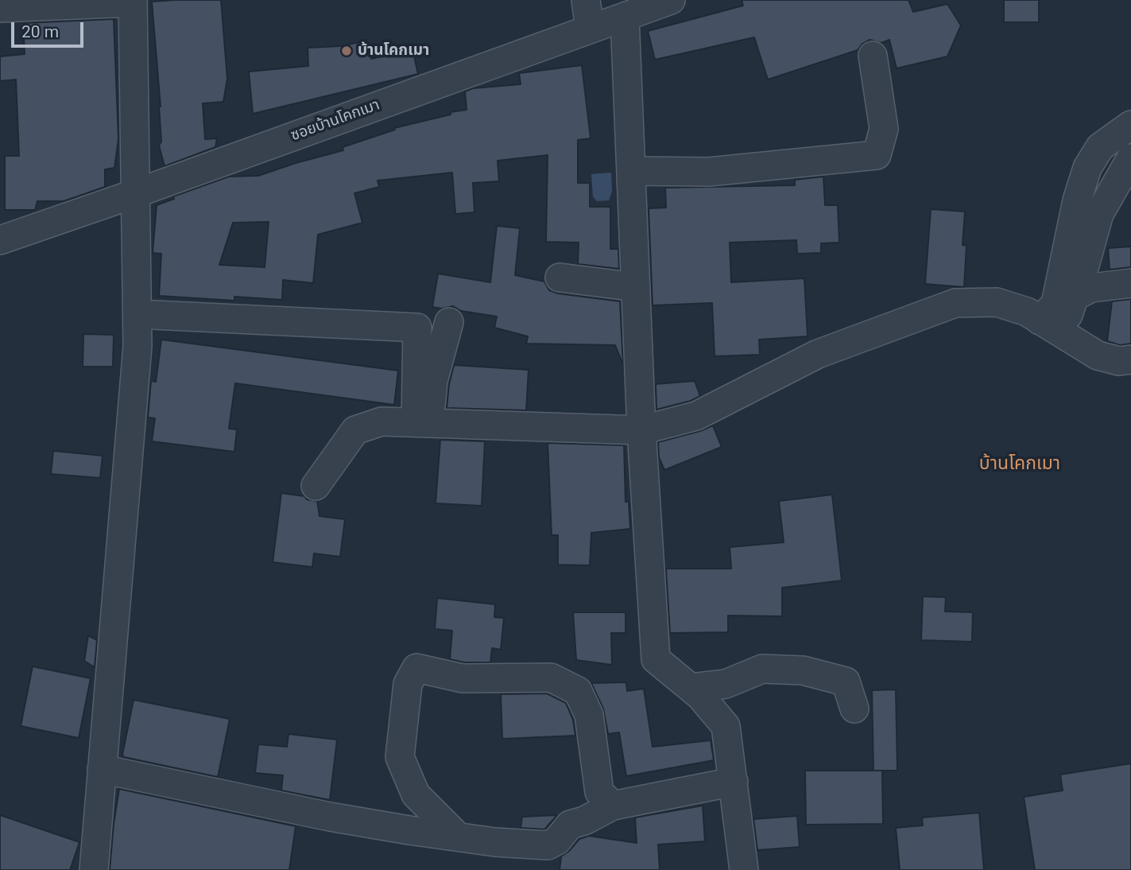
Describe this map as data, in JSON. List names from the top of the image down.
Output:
{
  "streets": {
    "street": ["ซอยบ้านโคกเมา"]
  },
  "districts": ["บ้านโคกเมา"],
  "places": ["บ้านโคกเมา"],
  "scale_bar": "20 m"
}
